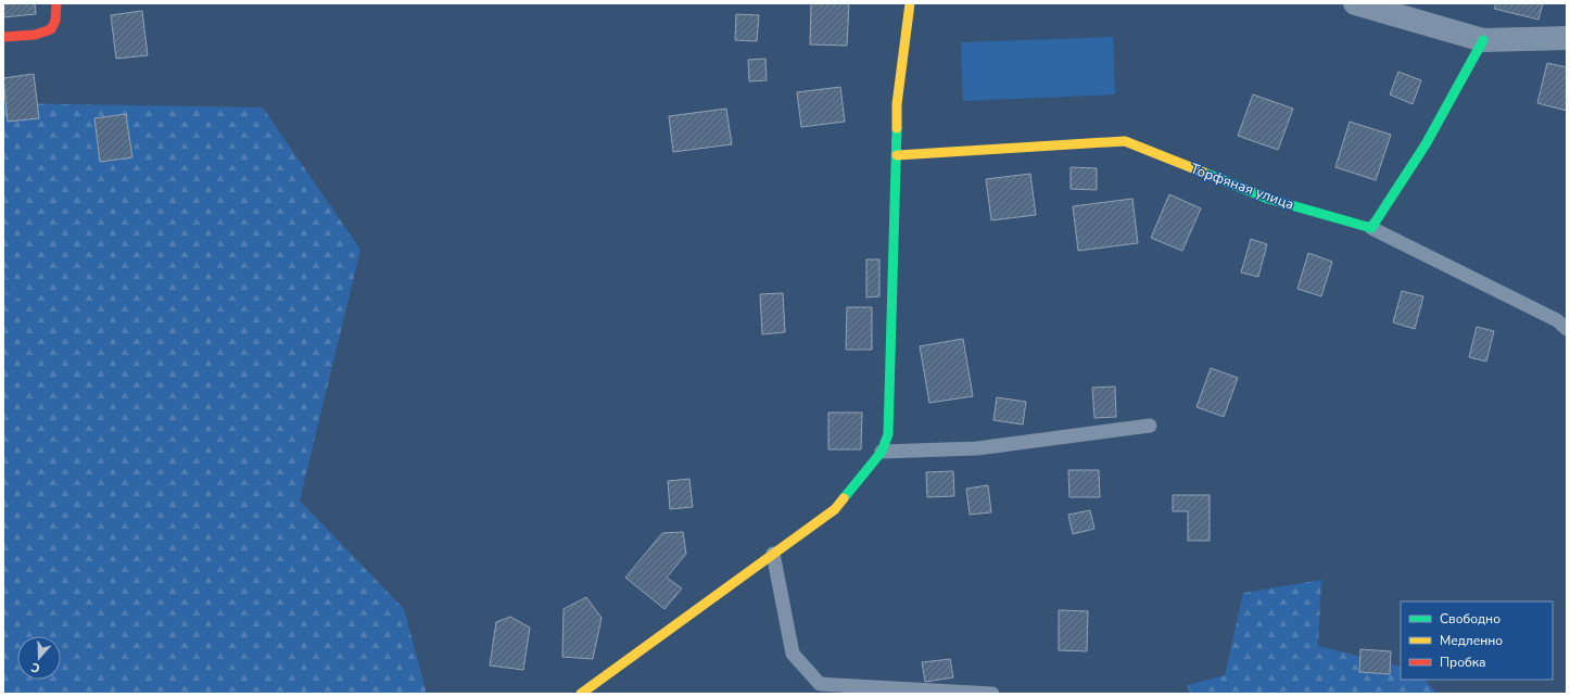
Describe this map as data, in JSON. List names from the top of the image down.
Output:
{
  "streets": {
    "street": ["Торфяная улица"]
  },
  "legend": ["Свободно", "Медленно", "Пробка"],
  "north": "bottom"
}
